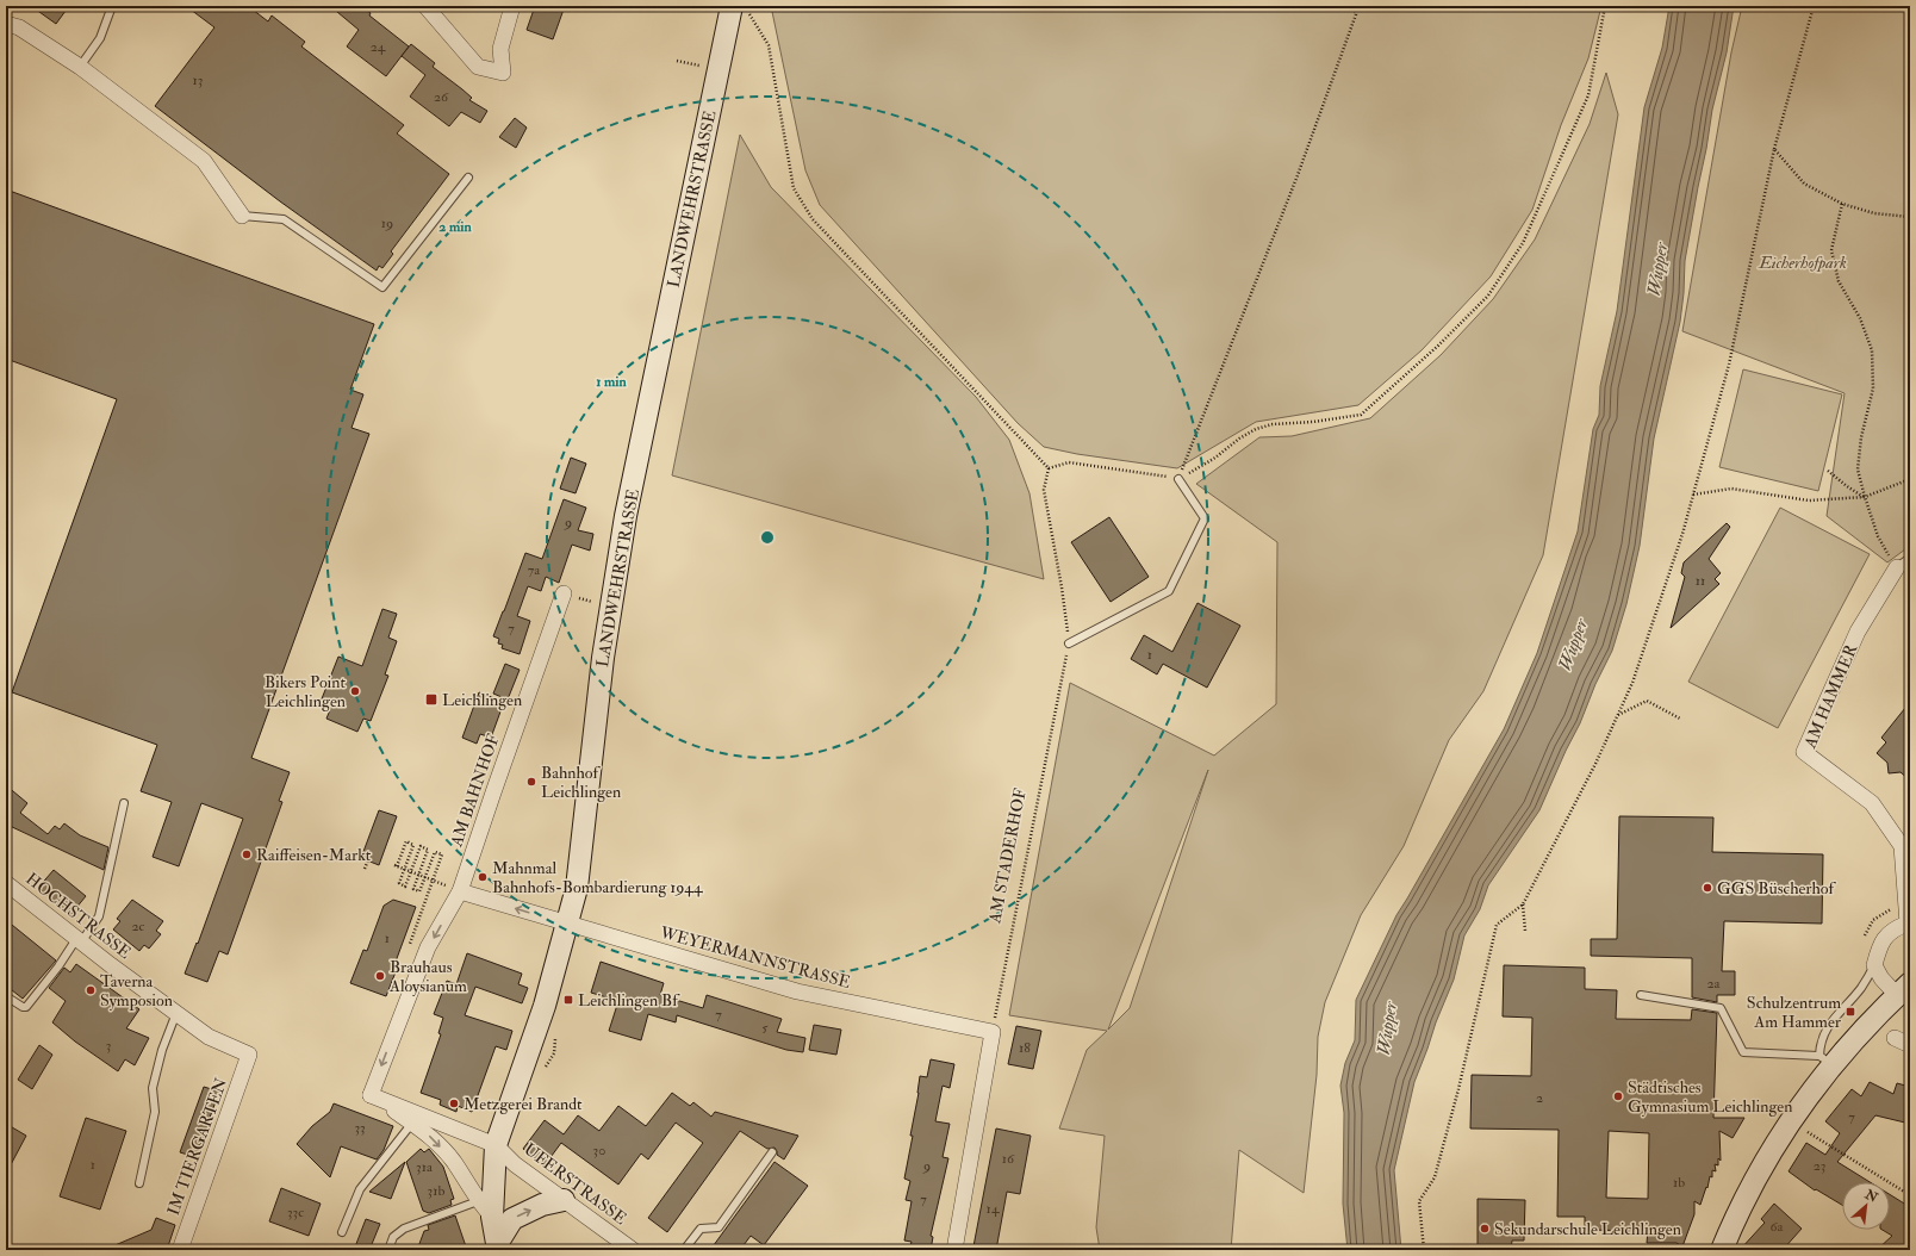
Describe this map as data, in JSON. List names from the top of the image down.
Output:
{
  "streets": {
    "main road": ["LANDWEHRSTRASSE"],
    "street": [
      "AM HAMMER",
      "AM BAHNHOF",
      "HOCHSTRASSE",
      "WEYERMANNSTRASSE",
      "IM TIERGARTEN",
      "UFERSTRASSE"
    ],
    "path": ["AM STADERHOF"]
  },
  "crossings": [
    ["LANDWEHRSTRASSE", "WEYERMANNSTRASSE"],
    ["LANDWEHRSTRASSE", "UFERSTRASSE"],
    ["AM STADERHOF", "WEYERMANNSTRASSE"],
    ["HOCHSTRASSE", "IM TIERGARTEN"]
  ],
  "one_way": ["AM BAHNHOF"],
  "water": ["Wupper"],
  "parks": ["Eicherhofpark"],
  "places": {
    "other": [
      "Bikers Point Leichlingen",
      "Bahnhof Leichlingen",
      "Raiffeisen-Markt",
      "Mahnmal Bahnhofs-Bombardierung 1944",
      "GGS Büscherhof",
      "Brauhaus Aloysianum",
      "Taverna Symposion",
      "Städtisches Gymnasium Leichlingen",
      "Metzgerei Brandt",
      "Sekundarschule Leichlingen"
    ],
    "transit": ["Leichlingen", "Leichlingen Bf", "Schulzentrum Am Hammer"]
  },
  "house_numbers": [
    "24",
    "13",
    "26",
    "19",
    "9",
    "7a",
    "11",
    "7",
    "1",
    "2c",
    "1",
    "2a",
    "7",
    "5",
    "3",
    "18",
    "2",
    "7",
    "33",
    "30",
    "16",
    "1",
    "9",
    "23",
    "31a",
    "1b",
    "31b",
    "7",
    "14",
    "33c",
    "6a"
  ],
  "north": "top right",
  "rings": ["2 min", "1 min"]
}
